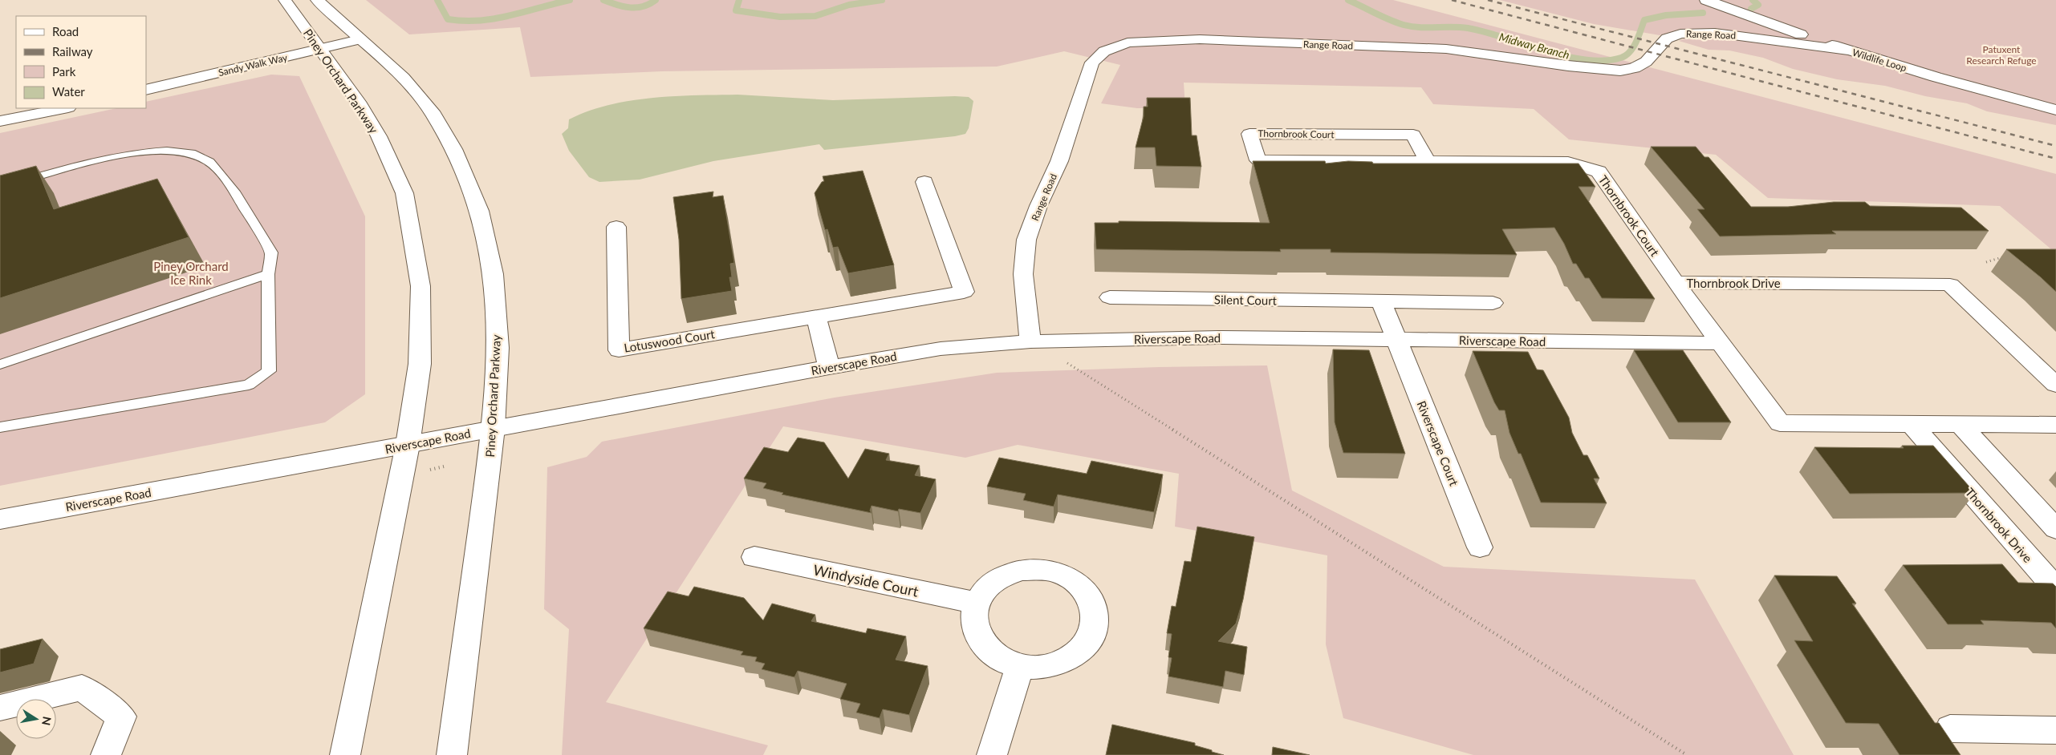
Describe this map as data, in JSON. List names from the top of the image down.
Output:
{
  "streets": {
    "street": [
      "Range Road",
      "Wildlife Loop",
      "Sandy Walk Way",
      "Piney Orchard Parkway",
      "Thornbrook Court",
      "Thornbrook Drive",
      "Silent Court",
      "Riverscape Road",
      "Lotuswood Court",
      "Riverscape Court",
      "Windyside Court"
    ]
  },
  "crossings": [
    ["Range Road", "Wildlife Loop"],
    ["Range Road", "Riverscape Road"],
    ["Sandy Walk Way", "Piney Orchard Parkway"],
    ["Piney Orchard Parkway", "Riverscape Road"],
    ["Thornbrook Court", "Thornbrook Drive"],
    ["Thornbrook Drive", "Riverscape Road"],
    ["Riverscape Road", "Riverscape Court"]
  ],
  "water": ["Midway Branch"],
  "parks": ["Patuxent Research Refuge", "Piney Orchard Ice Rink"],
  "legend": [
    "Road",
    "Railway",
    "Park",
    "Water"
  ],
  "north": "right"
}
